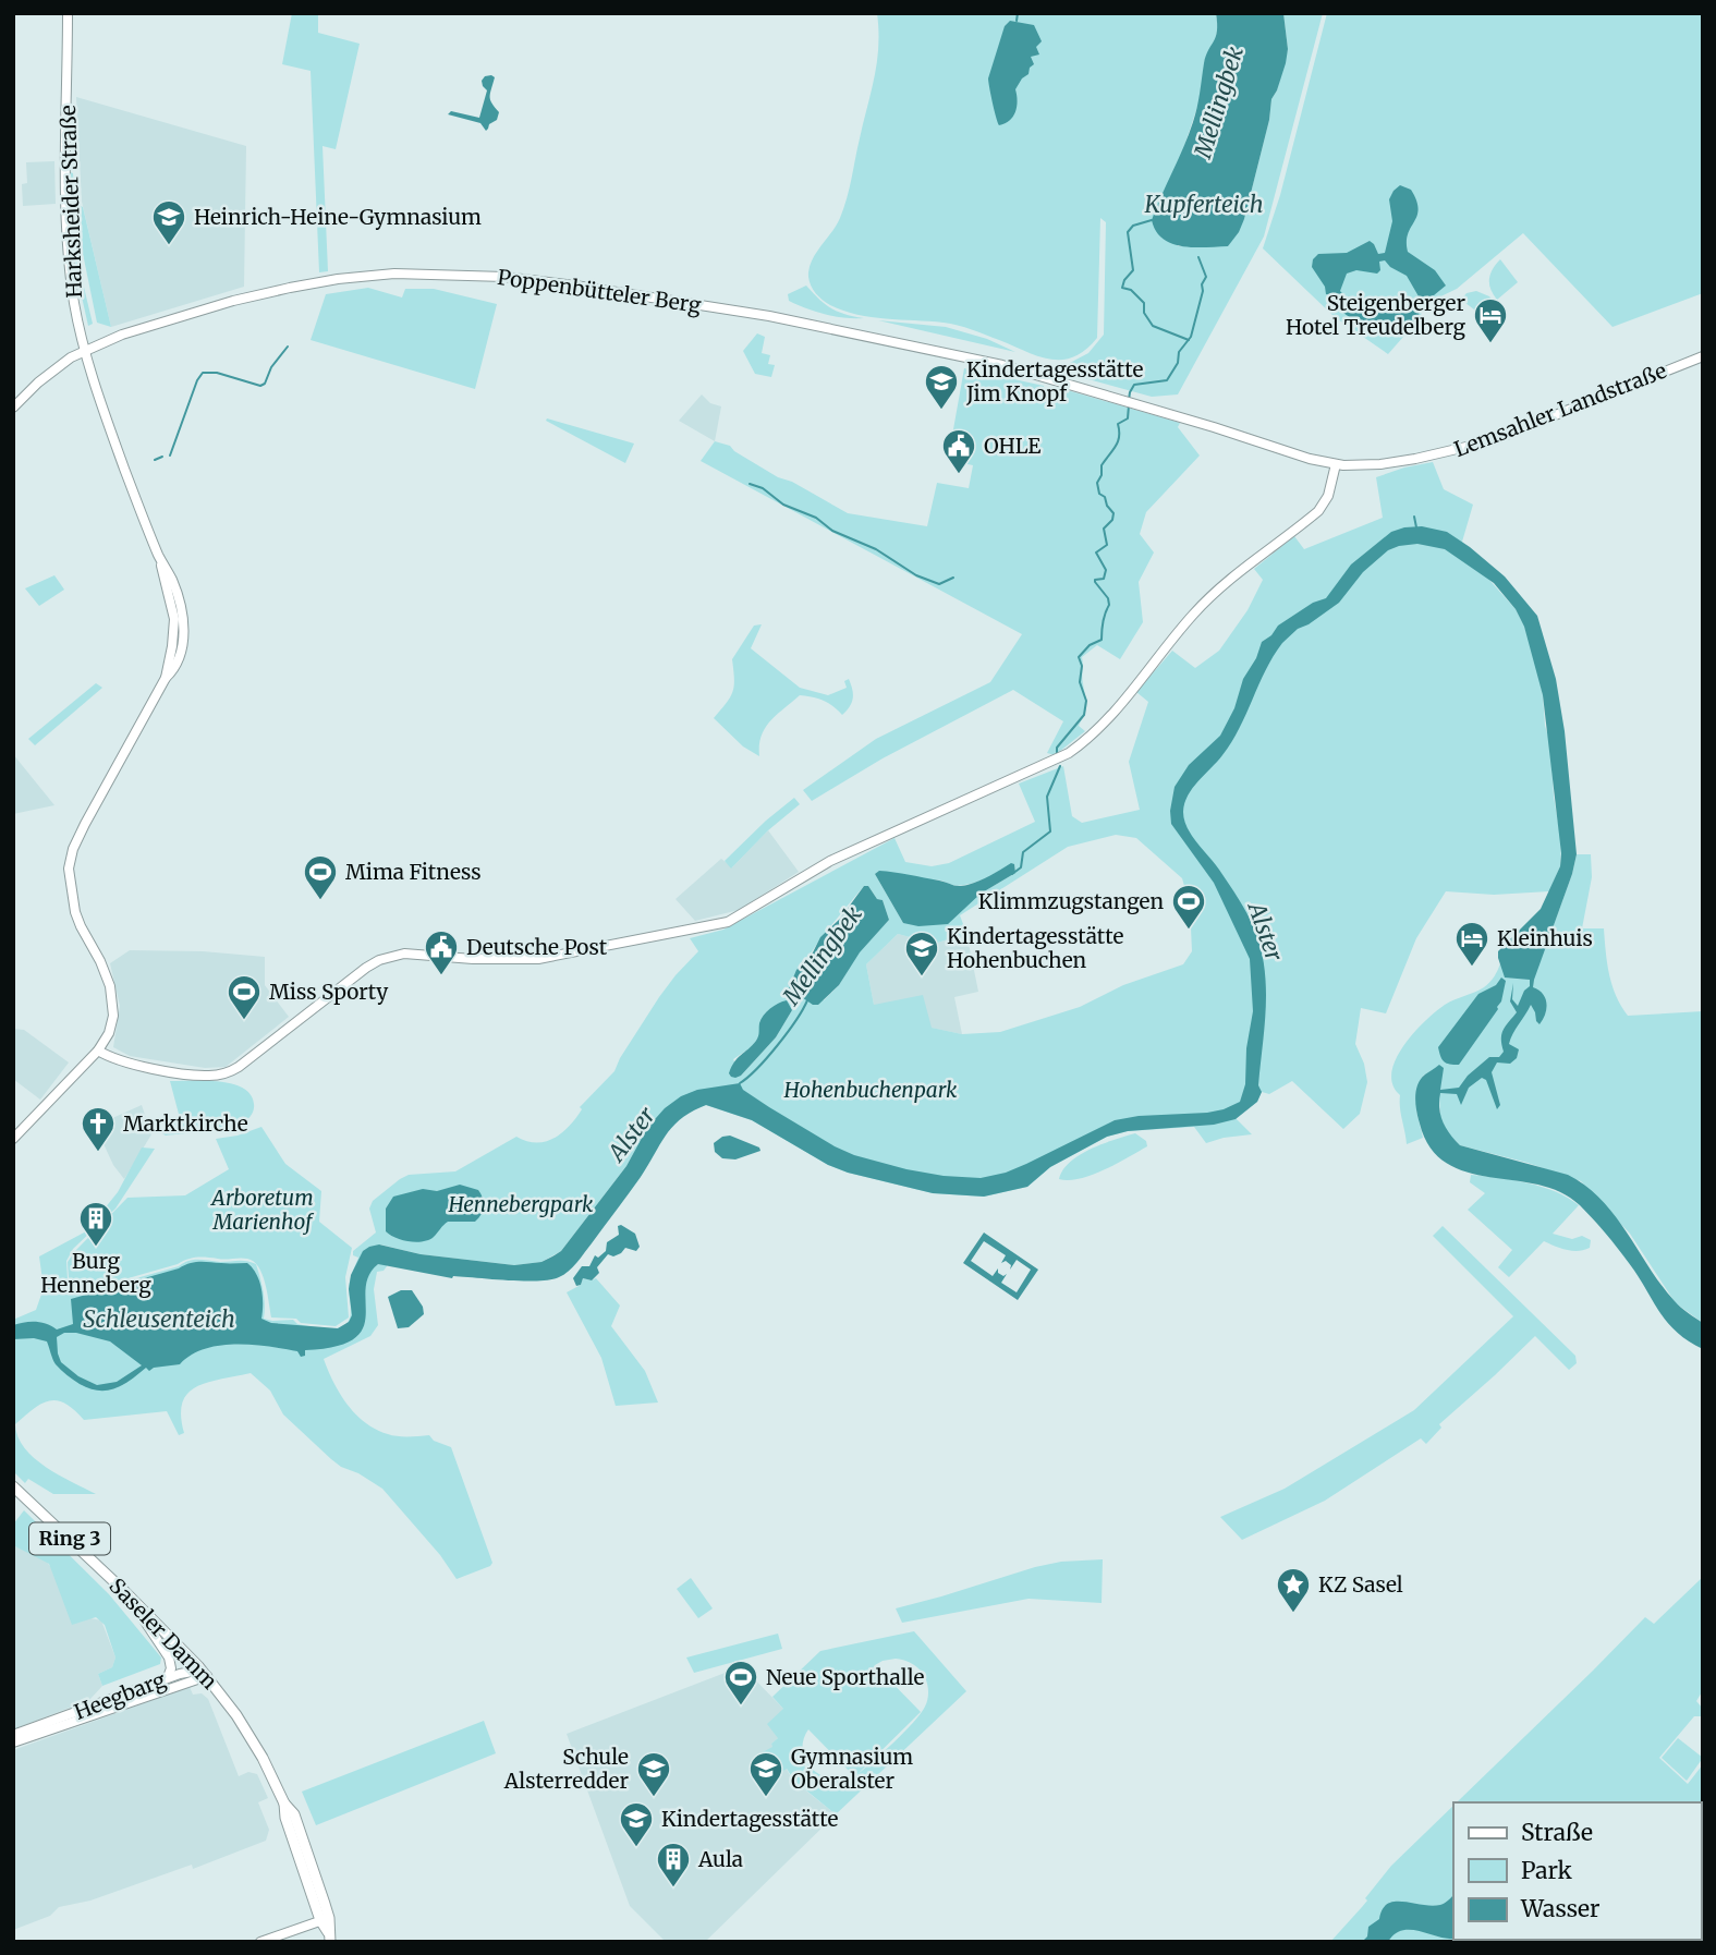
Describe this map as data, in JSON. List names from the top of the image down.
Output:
{
  "streets": {
    "main road": [
      "Harksheider Straße",
      "Poppenbütteler Berg",
      "Lemsahler Landstraße",
      "Ring 3",
      "Saseler Damm",
      "Heegbarg"
    ]
  },
  "crossings": [
    ["Harksheider Straße", "Poppenbütteler Berg"],
    ["Poppenbütteler Berg", "Lemsahler Landstraße"],
    ["Saseler Damm", "Heegbarg"]
  ],
  "water": [
    "Mellingbek",
    "Kupferteich",
    "Alster",
    "Schleusenteich"
  ],
  "parks": ["Hohenbuchenpark", "Arboretum Marienhof", "Hennebergpark"],
  "places": {
    "school or university": [
      "Heinrich-Heine-Gymnasium",
      "Kindertagesstätte Jim Knopf",
      "Kindertagesstätte Hohenbuchen",
      "Schule Alsterredder",
      "Gymnasium Oberalster",
      "Kindertagesstätte"
    ],
    "hotel": ["Steigenberger Hotel Treudelberg", "Kleinhuis"],
    "public building": ["OHLE", "Deutsche Post"],
    "sports": [
      "Mima Fitness",
      "Klimmzugstangen",
      "Miss Sporty",
      "Neue Sporthalle"
    ],
    "church": ["Marktkirche"],
    "building": ["Burg Henneberg", "Aula"],
    "place": ["KZ Sasel"]
  },
  "legend": ["Straße", "Park", "Wasser"]
}
